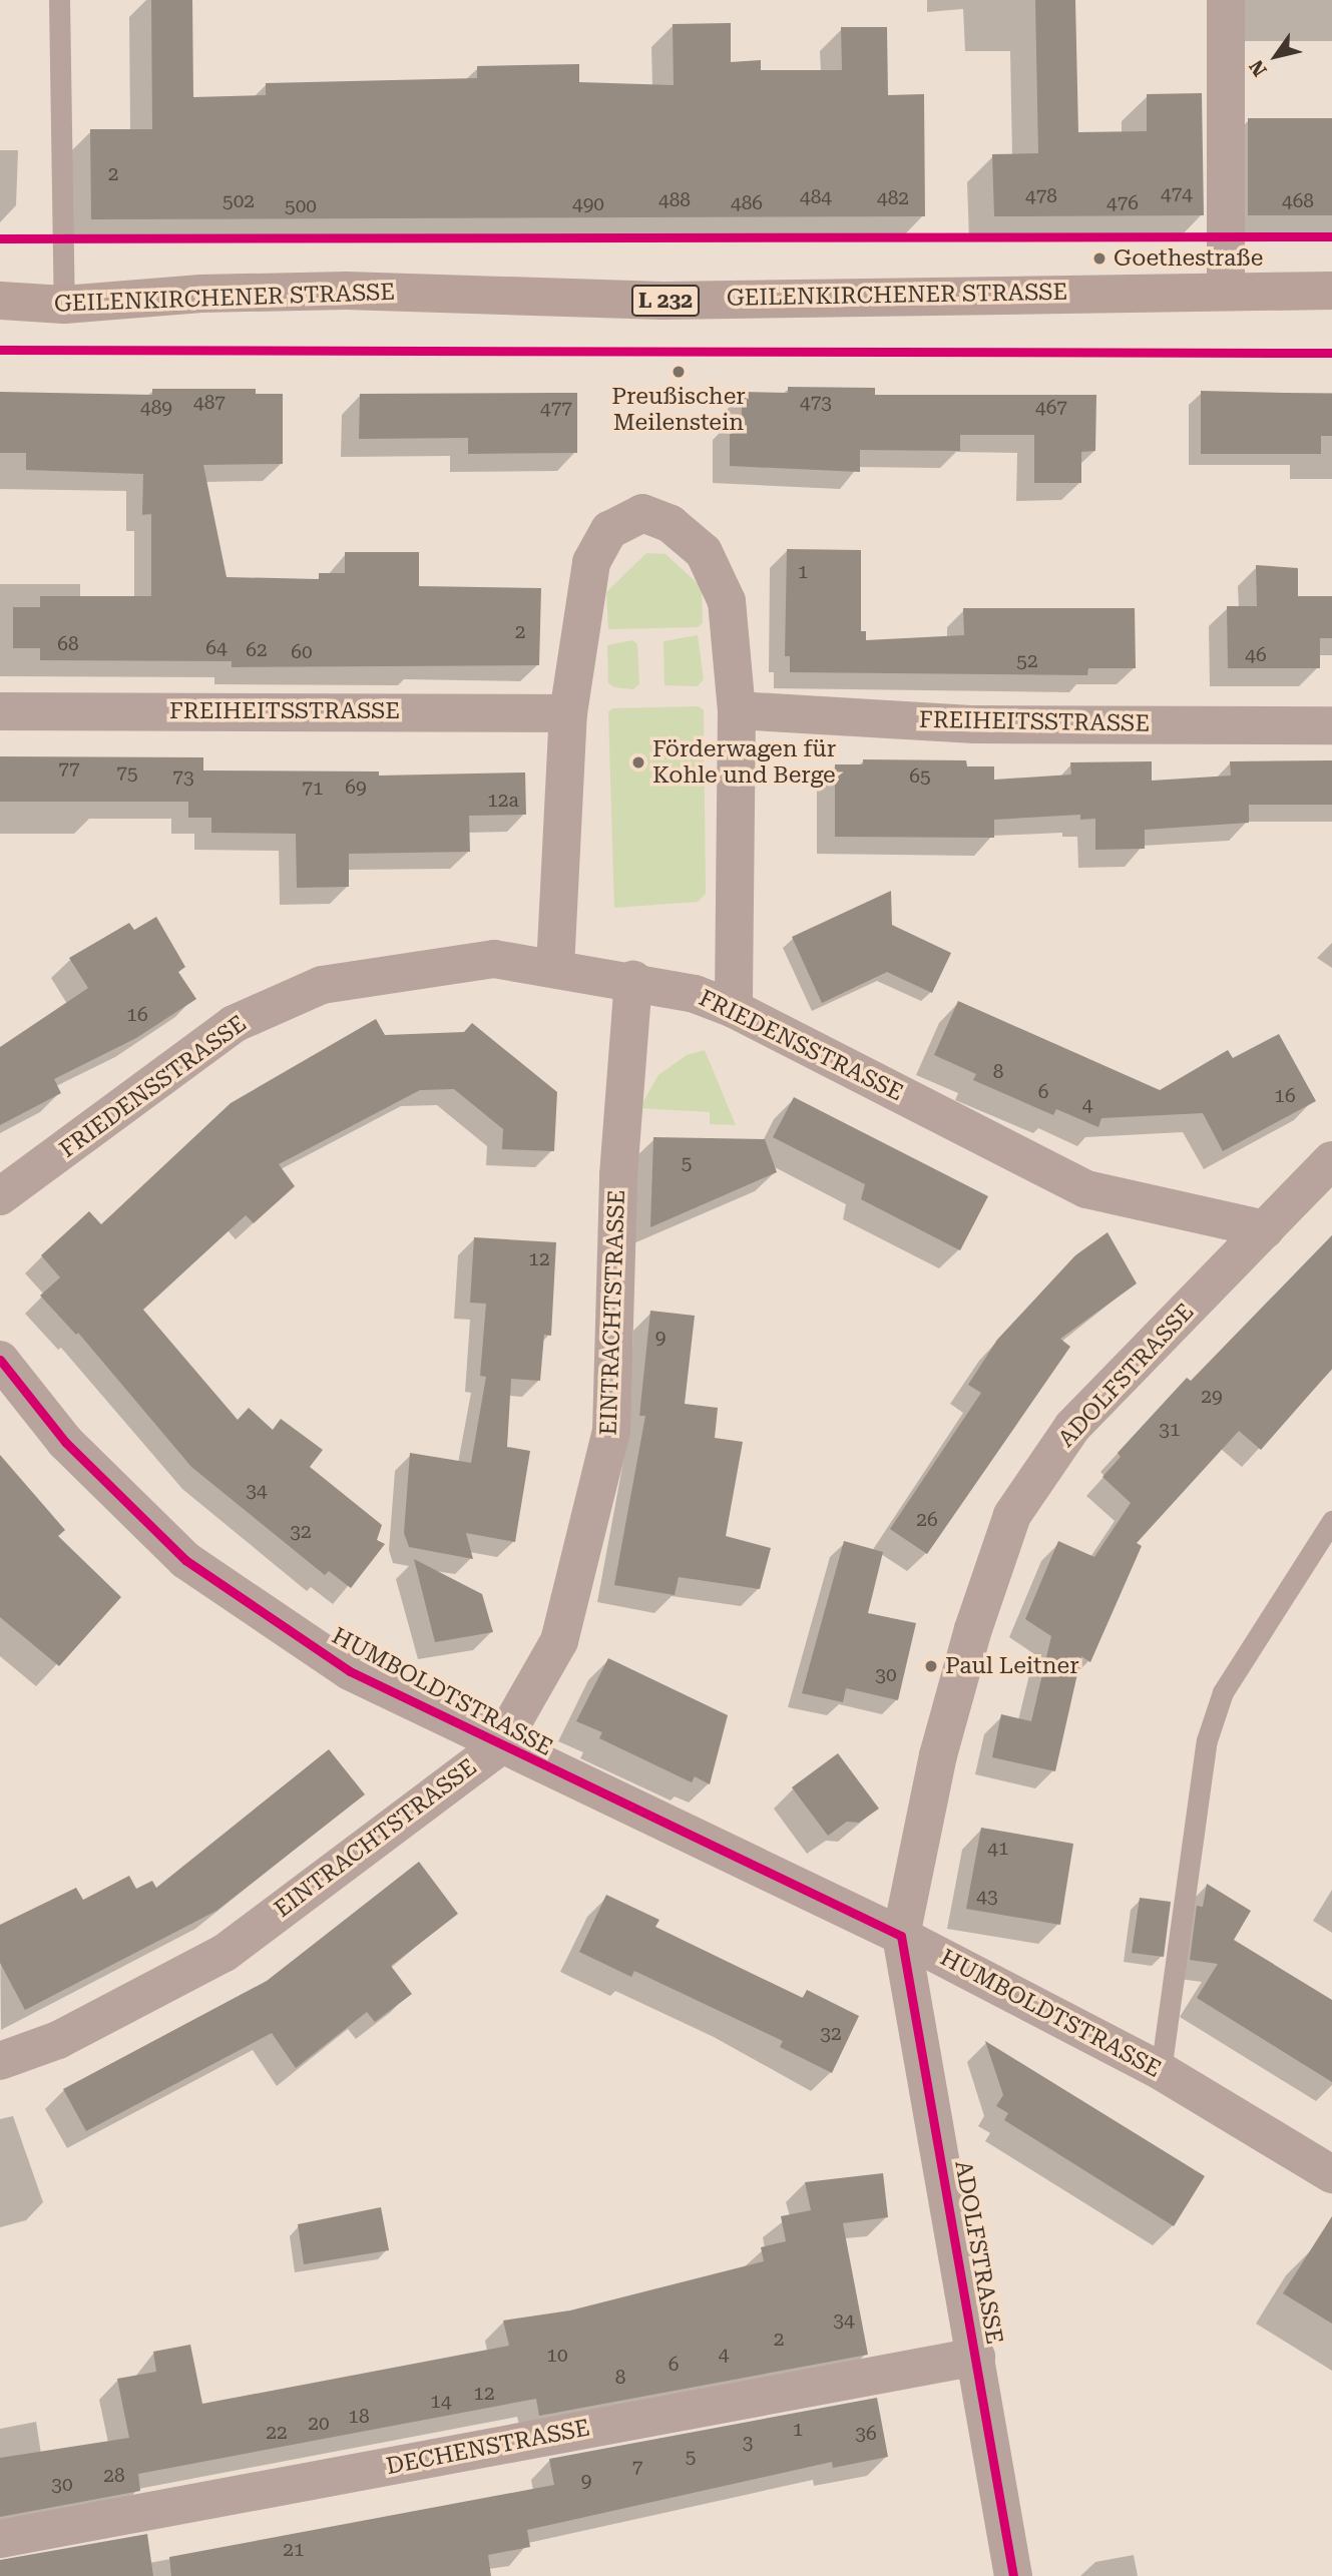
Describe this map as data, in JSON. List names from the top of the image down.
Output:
{
  "streets": {
    "main road": ["GEILENKIRCHENER STRASSE", "L 232"],
    "street": [
      "FREIHEITSSTRASSE",
      "FRIEDENSSTRASSE",
      "EINTRACHTSTRASSE",
      "ADOLFSTRASSE",
      "HUMBOLDTSTRASSE",
      "DECHENSTRASSE"
    ]
  },
  "crossings": [
    ["FRIEDENSSTRASSE", "EINTRACHTSTRASSE"],
    ["FRIEDENSSTRASSE", "ADOLFSTRASSE"],
    ["EINTRACHTSTRASSE", "HUMBOLDTSTRASSE"],
    ["ADOLFSTRASSE", "HUMBOLDTSTRASSE"],
    ["ADOLFSTRASSE", "DECHENSTRASSE"]
  ],
  "places": [
    "Goethestraße",
    "Preußischer Meilenstein",
    "Förderwagen für Kohle und Berge",
    "Paul Leitner"
  ],
  "house_numbers": [
    "2",
    "474",
    "478",
    "484",
    "482",
    "488",
    "502",
    "468",
    "486",
    "476",
    "490",
    "500",
    "487",
    "473",
    "489",
    "467",
    "477",
    "1",
    "2",
    "68",
    "64",
    "62",
    "60",
    "46",
    "52",
    "77",
    "75",
    "65",
    "73",
    "69",
    "71",
    "12a",
    "16",
    "8",
    "6",
    "16",
    "4",
    "5",
    "12",
    "9",
    "29",
    "31",
    "34",
    "26",
    "32",
    "30",
    "41",
    "43",
    "32",
    "34",
    "2",
    "4",
    "10",
    "6",
    "8",
    "12",
    "14",
    "18",
    "20",
    "1",
    "22",
    "36",
    "3",
    "5",
    "7",
    "28",
    "9",
    "30",
    "21"
  ],
  "north": "bottom left"
}
